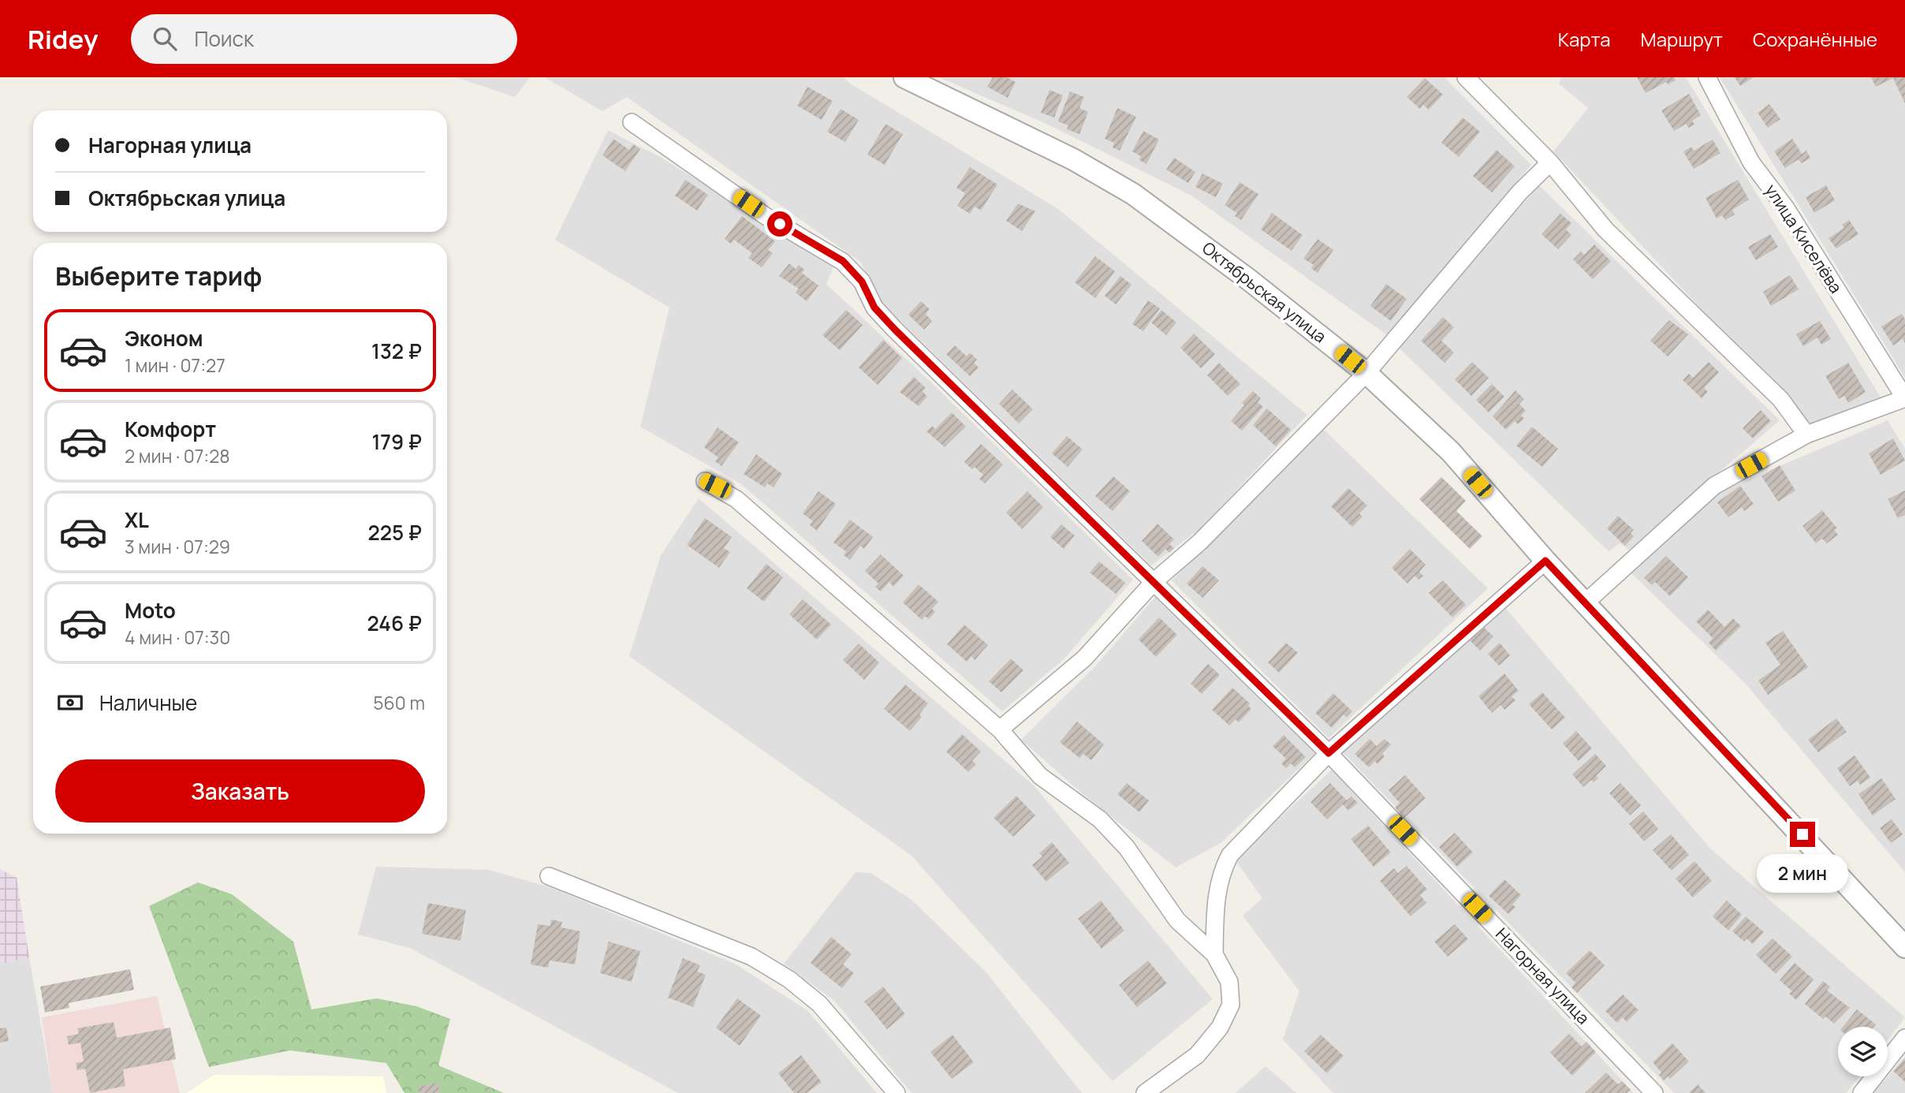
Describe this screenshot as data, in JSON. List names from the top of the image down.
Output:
{
  "streets": {
    "street": ["улица Киселёва", "Октябрьская улица", "Нагорная улица"]
  },
  "page": {
    "header": "Ridey",
    "search": "Поиск",
    "nav": ["Карта", "Маршрут", "Сохранённые"],
    "banner": ["Нагорная улица", "Октябрьская улица"],
    "heading": "Выберите тариф",
    "list": [
      {
        "name": "Эконом",
        "note": "1 мин · 07:27",
        "value": "132 ₽"
      },
      {
        "name": "Комфорт",
        "note": "2 мин · 07:28",
        "value": "179 ₽"
      },
      {
        "name": "XL",
        "note": "3 мин · 07:29",
        "value": "225 ₽"
      },
      {
        "name": "Moto",
        "note": "4 мин · 07:30",
        "value": "246 ₽"
      }
    ],
    "pay": ["Наличные", "560 m"],
    "buttons": "Заказать",
    "bubble": "2 мин"
  }
}
